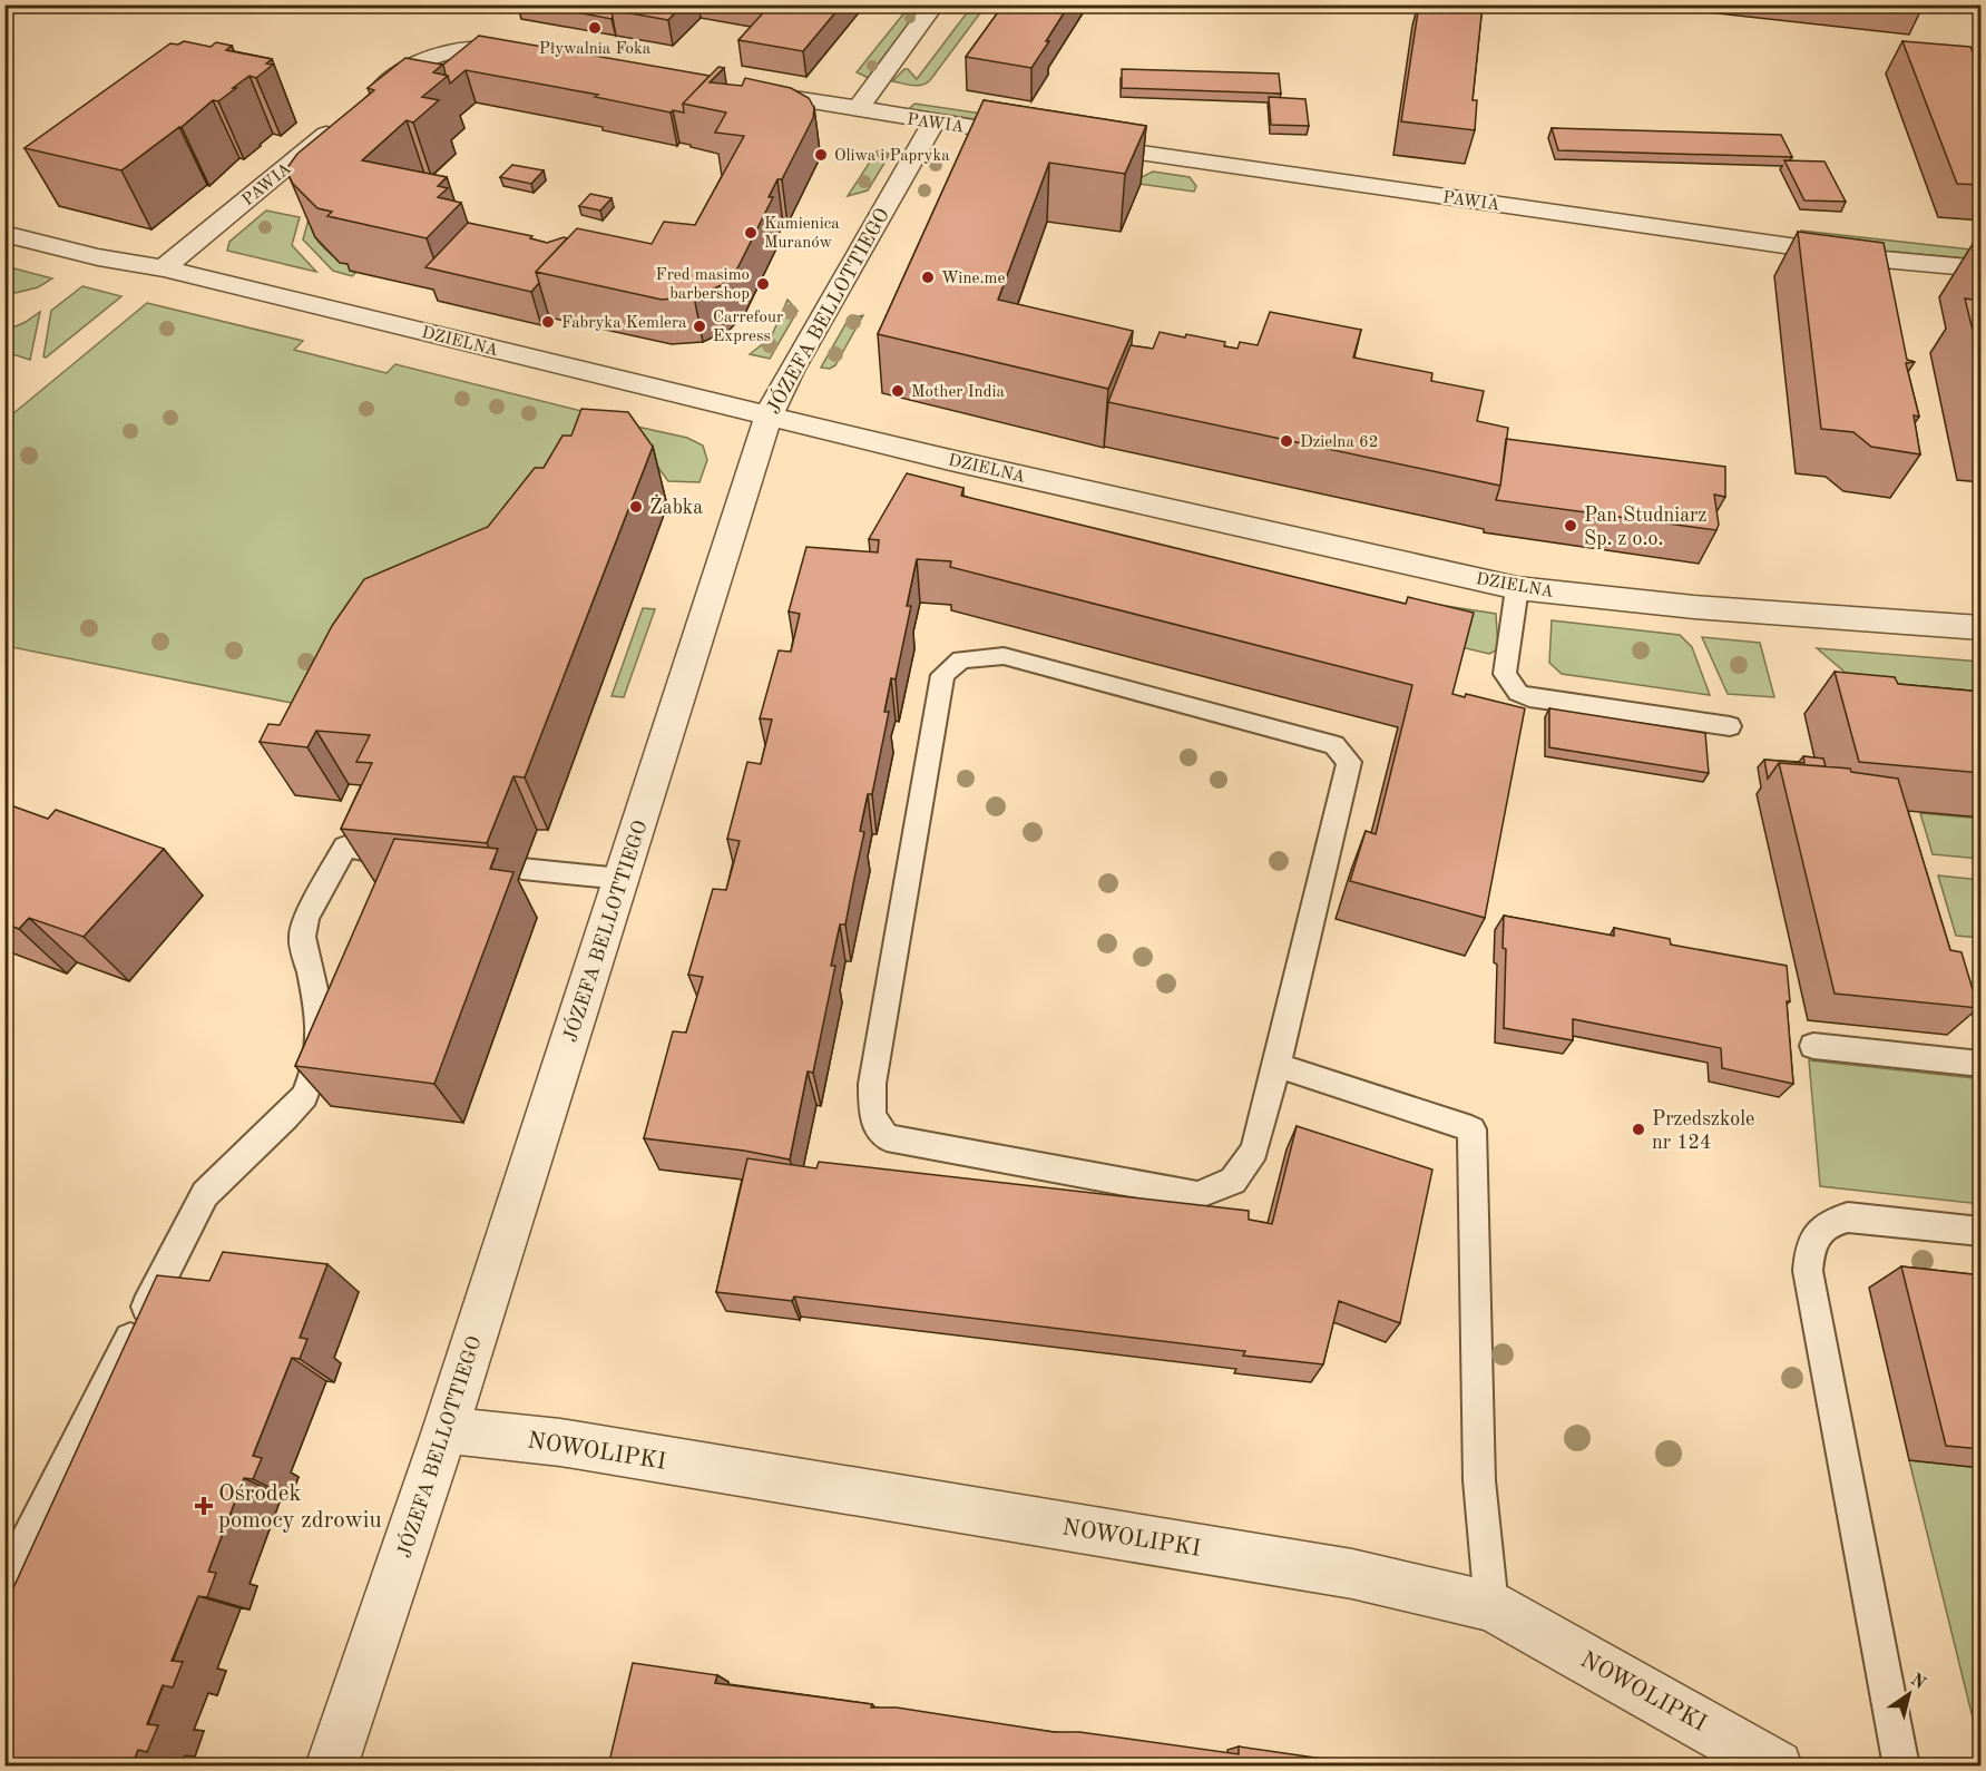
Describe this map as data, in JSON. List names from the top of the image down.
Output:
{
  "streets": {
    "street": [
      "PAWIA",
      "JÓZEFA BELLOTTIEGO",
      "DZIELNA",
      "NOWOLIPKI"
    ]
  },
  "crossings": [
    ["PAWIA", "JÓZEFA BELLOTTIEGO"],
    ["PAWIA", "DZIELNA"],
    ["JÓZEFA BELLOTTIEGO", "DZIELNA"],
    ["JÓZEFA BELLOTTIEGO", "NOWOLIPKI"]
  ],
  "places": {
    "other": [
      "Pływalnia Foka",
      "Oliwa i Papryka",
      "Kamienica Muranów",
      "Wine.me",
      "Fred masimo barbershop",
      "Fabryka Kemlera",
      "Carrefour Express",
      "Mother India",
      "Dzielna 62",
      "Żabka",
      "Pan Studniarz Sp. z o.o.",
      "Przedszkole nr 124"
    ],
    "health": ["Ośrodek pomocy zdrowiu"]
  },
  "north": "top right"
}
